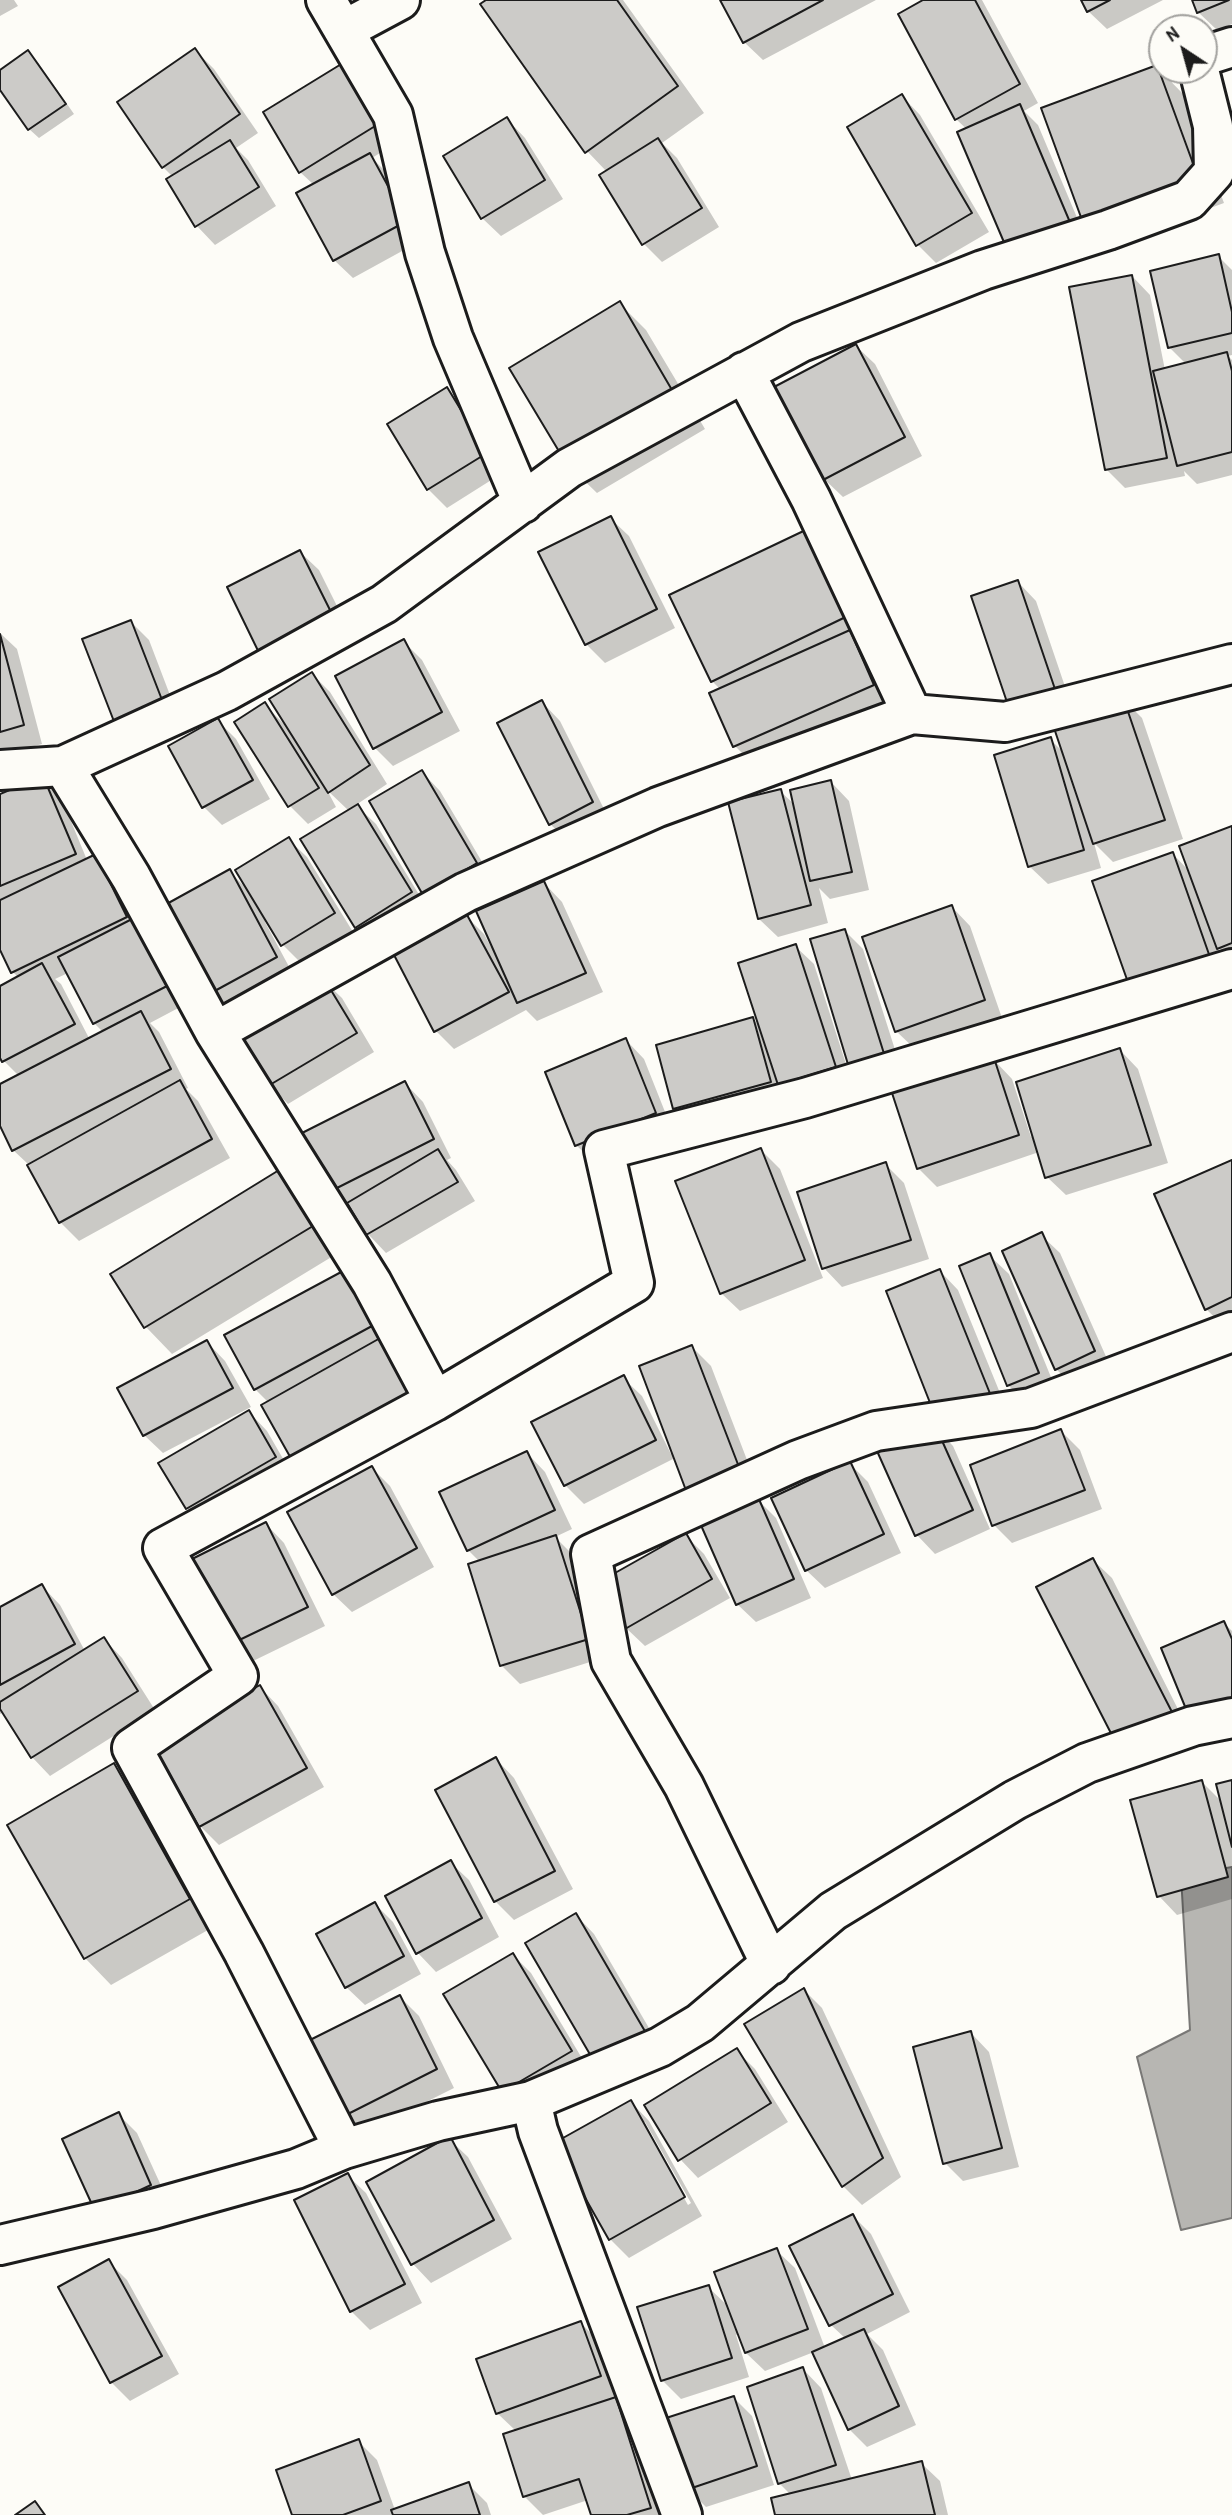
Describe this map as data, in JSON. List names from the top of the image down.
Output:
{
  "north": "top left"
}
